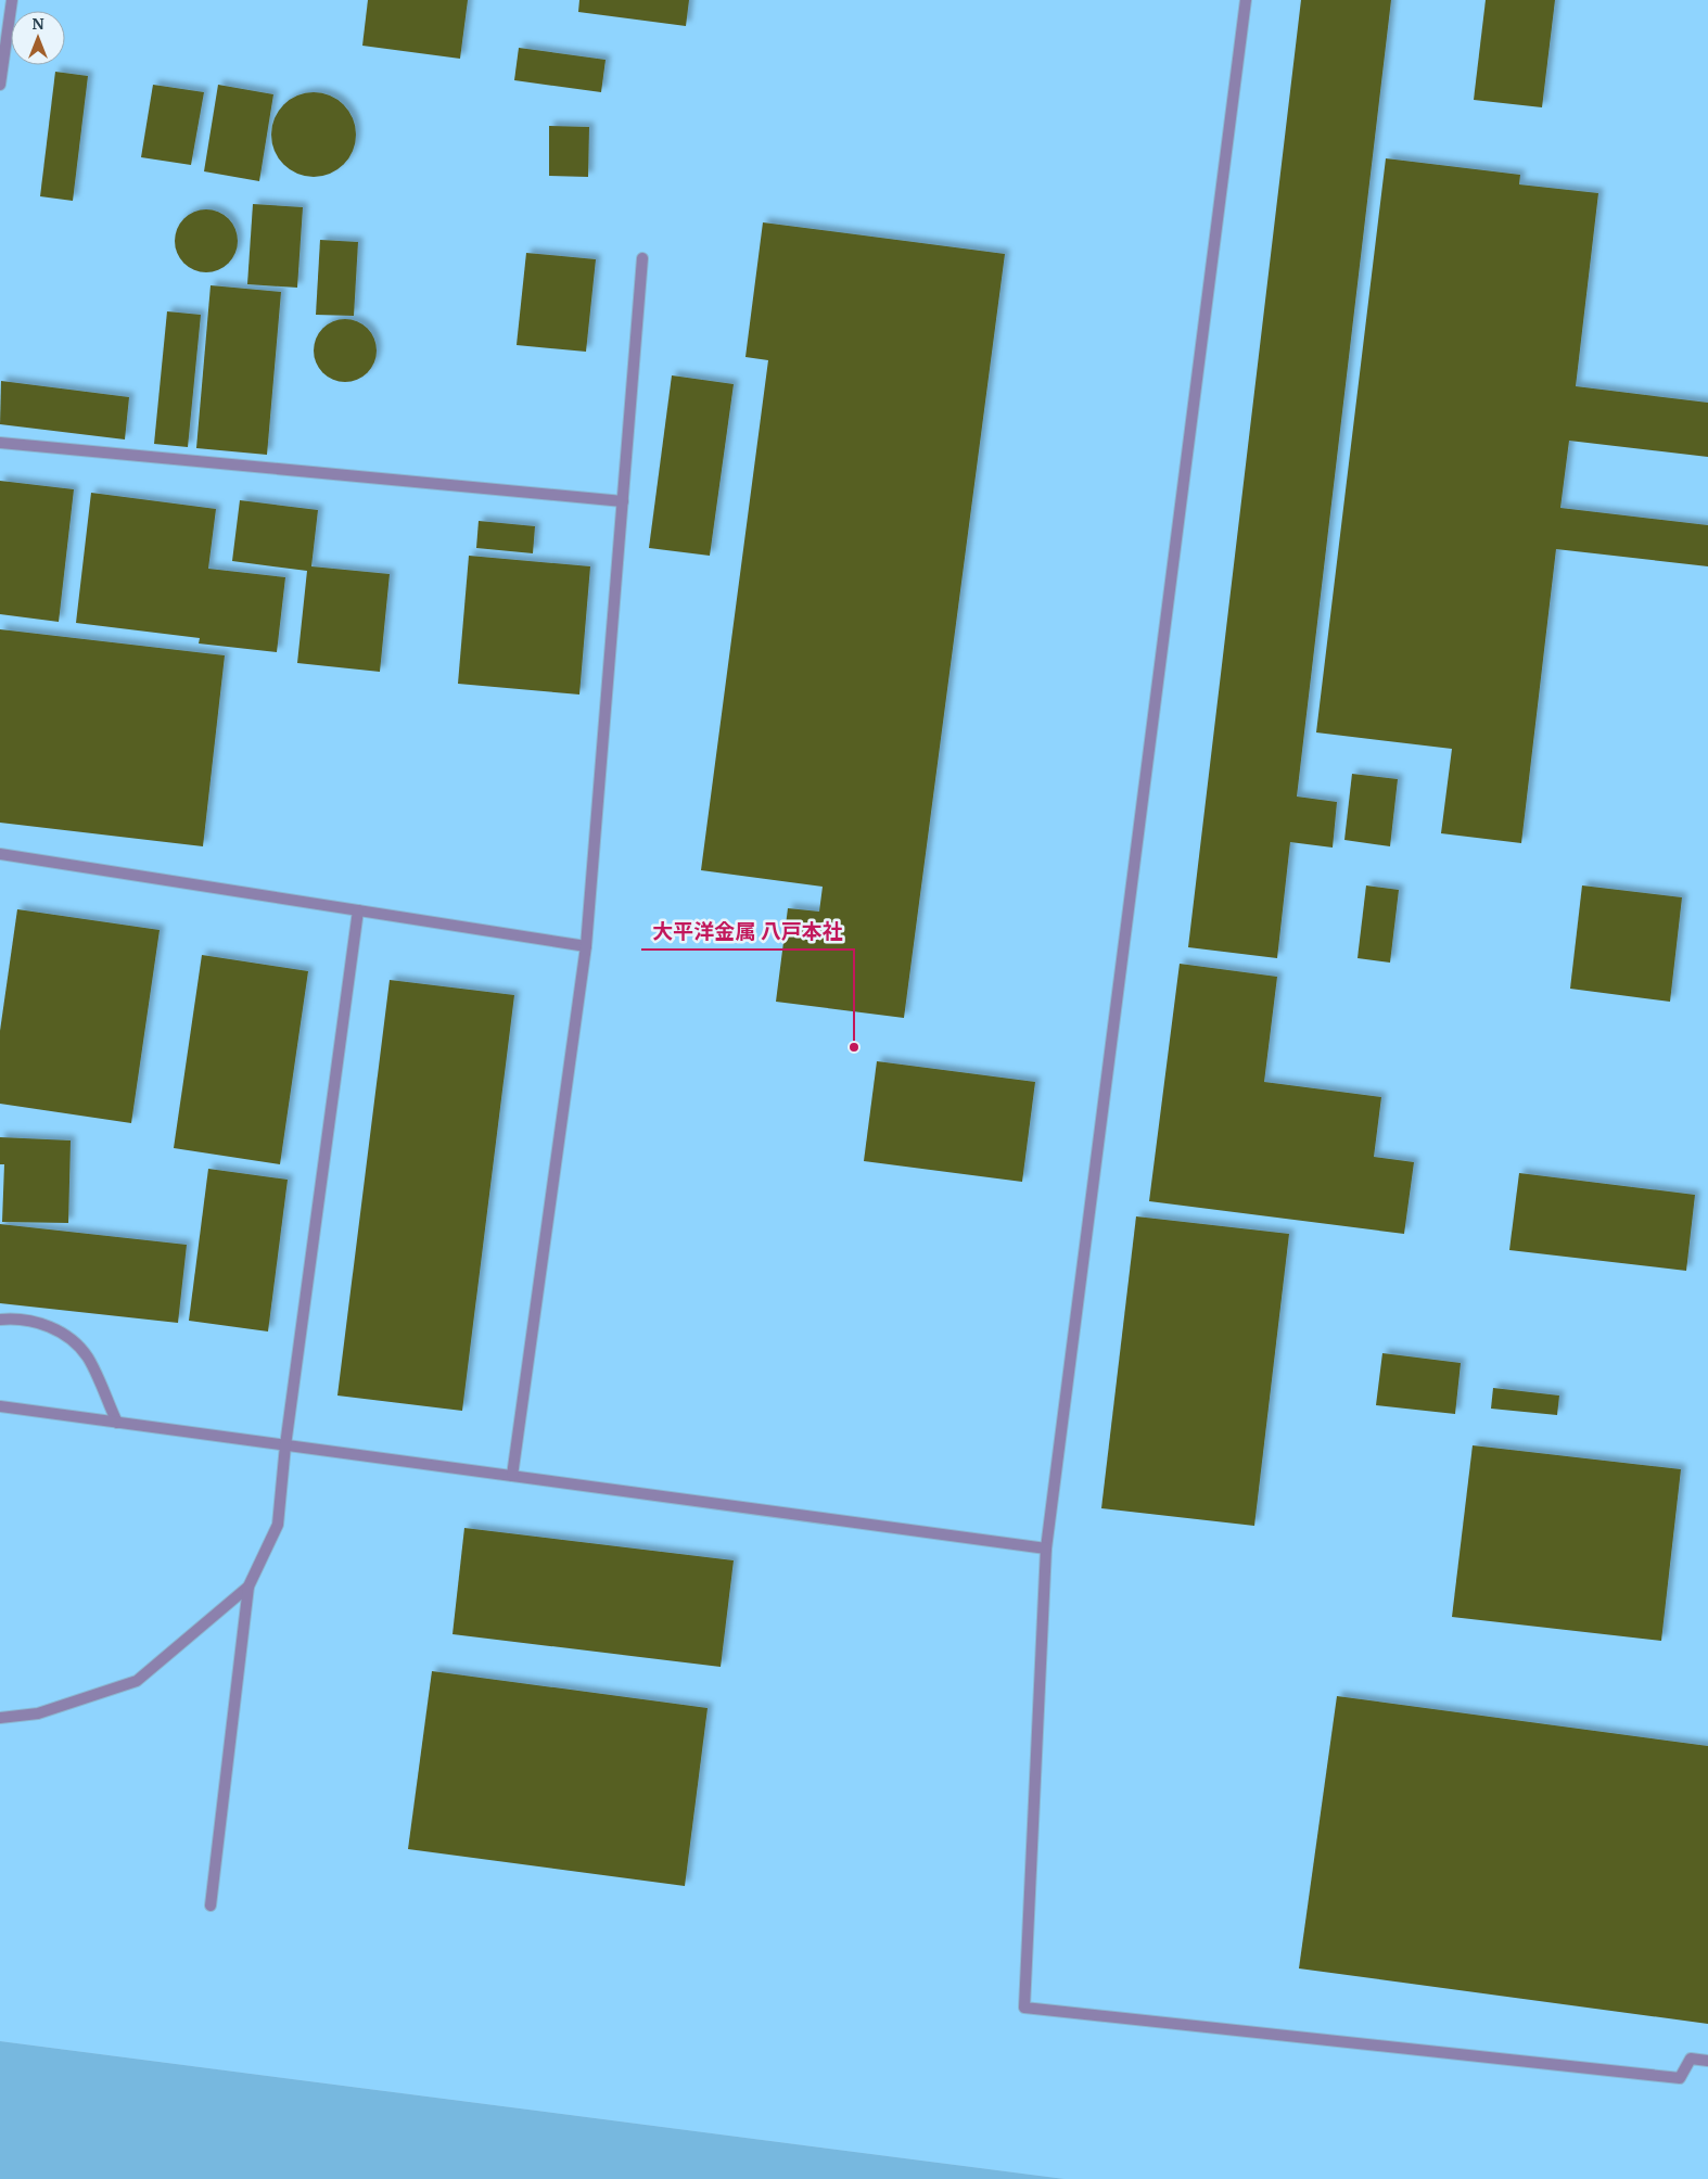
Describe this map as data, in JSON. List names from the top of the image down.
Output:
{
  "places": ["大平洋金属 八戸本社"],
  "north": "top"
}
